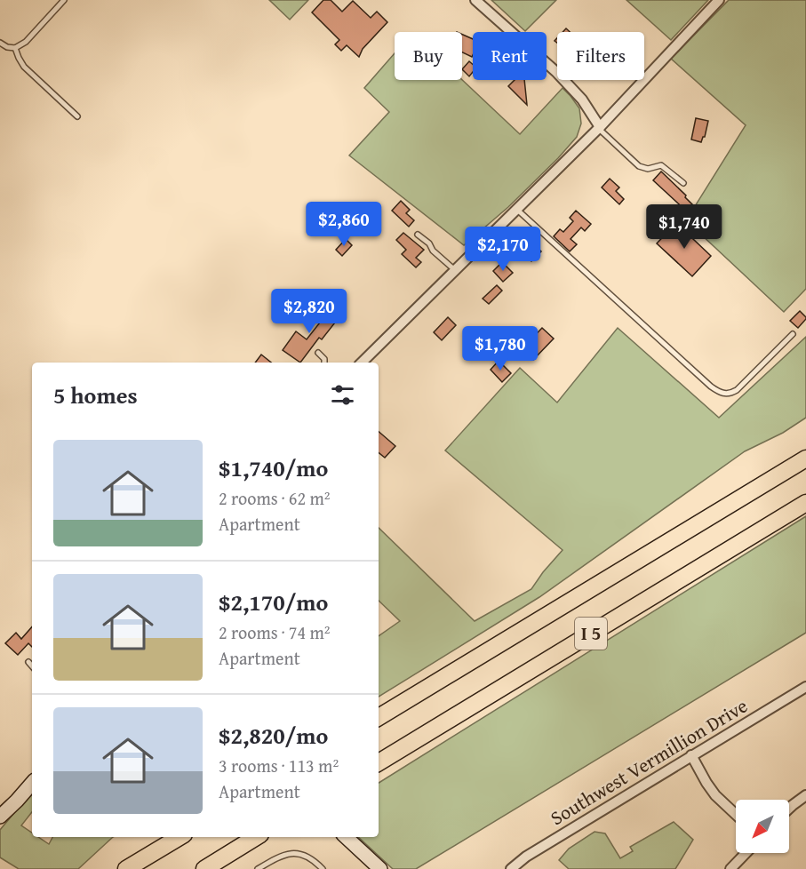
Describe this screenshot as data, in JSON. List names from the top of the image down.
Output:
{
  "streets": {
    "highway": ["I 5"],
    "street": ["Southwest Vermillion Drive"]
  },
  "north": "bottom left",
  "page": {
    "chip": ["Buy", "Rent", "Filters"],
    "price": [
      "$2,860",
      "$1,740",
      "$2,170",
      "$2,820",
      "$1,780"
    ],
    "heading": "5 homes",
    "list": [
      {
        "name": "$1,740/mo",
        "note": "2 rooms · 62 m² · Apartment"
      },
      {
        "name": "$2,170/mo",
        "note": "2 rooms · 74 m² · Apartment"
      },
      {
        "name": "$2,820/mo",
        "note": "3 rooms · 113 m² · Apartment"
      }
    ]
  }
}
